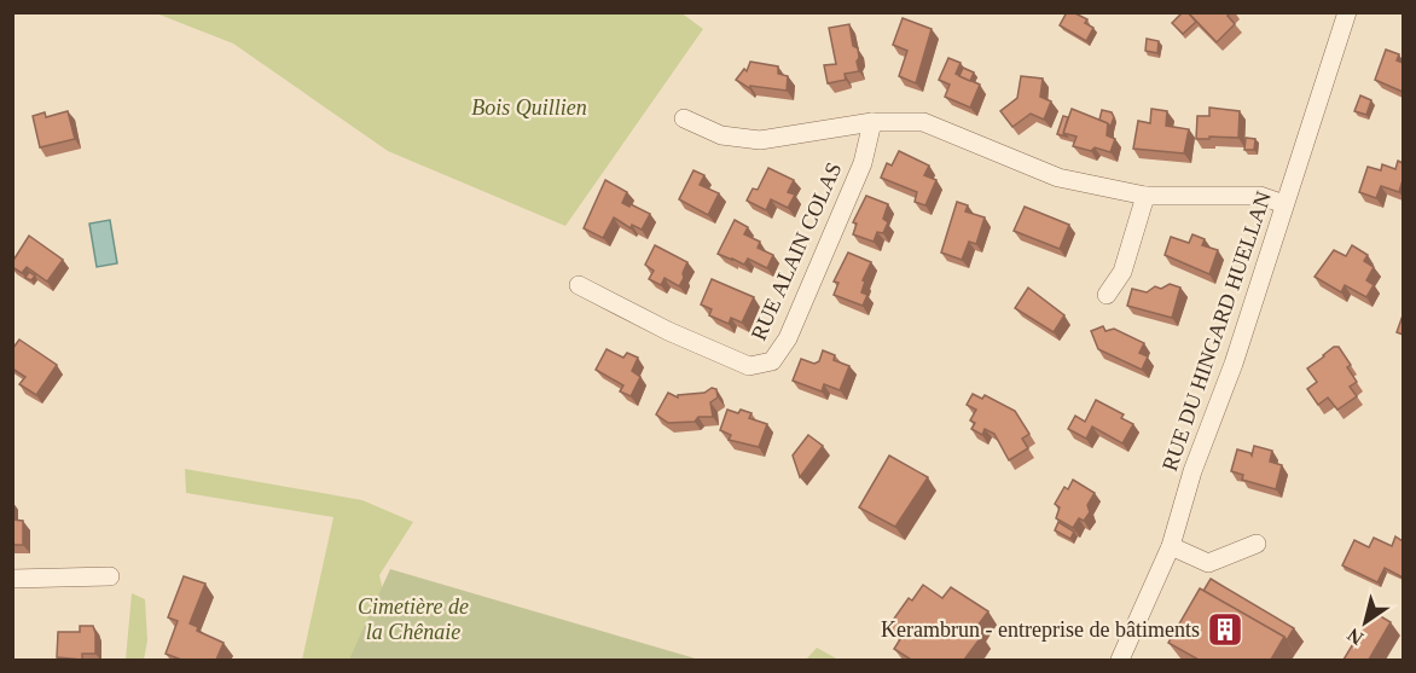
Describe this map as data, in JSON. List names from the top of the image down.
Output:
{
  "streets": {
    "street": ["RUE ALAIN COLAS", "RUE DU HINGARD HUELLAN"]
  },
  "parks": ["Bois Quillien", "Cimetière de la Chênaie"],
  "places": {
    "building": ["Kerambrun - entreprise de bâtiments"]
  },
  "north": "bottom left"
}
